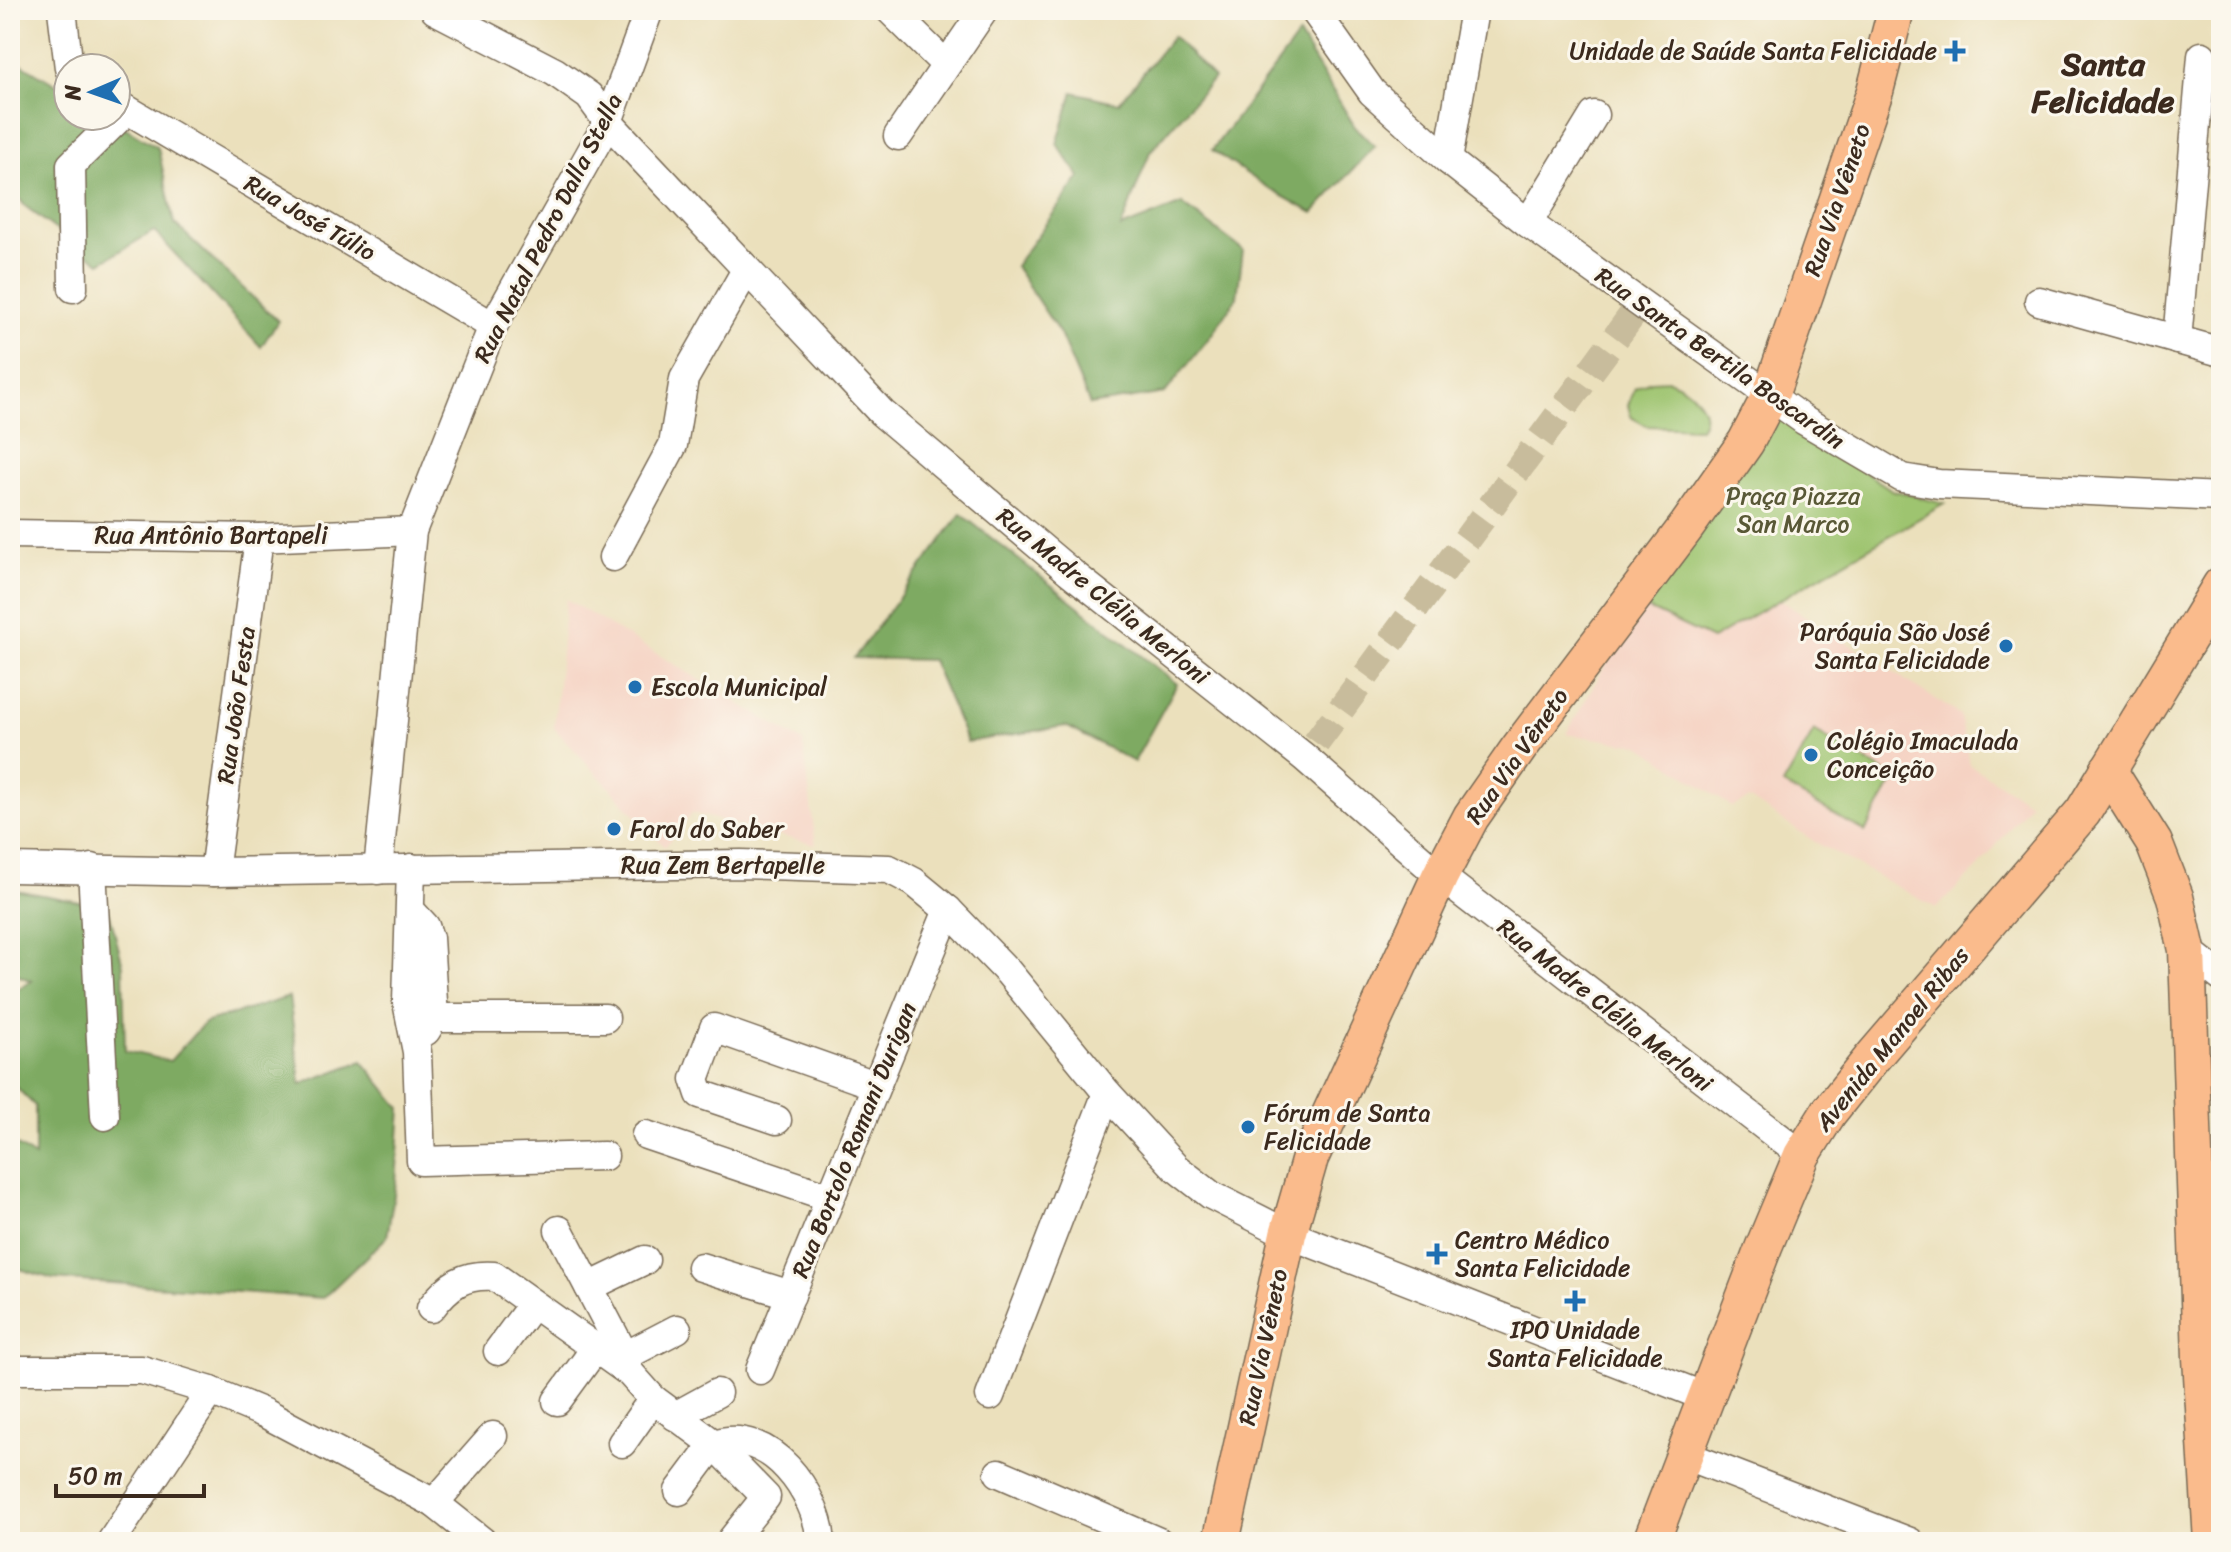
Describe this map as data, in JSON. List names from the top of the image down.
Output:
{
  "streets": {
    "main road": ["Rua Via Vêneto", "Avenida Manoel Ribas"],
    "street": [
      "Rua José Túlio",
      "Rua Natal Pedro Dalla Stella",
      "Rua Santa Bertila Boscardin",
      "Rua Antônio Bartapeli",
      "Rua Madre Clélia Merloni",
      "Rua João Festa",
      "Rua Zem Bertapelle",
      "Rua Bortolo Romani Durigan"
    ]
  },
  "crossings": [
    ["Rua Via Vêneto", "Rua Santa Bertila Boscardin"],
    ["Rua Via Vêneto", "Rua Madre Clélia Merloni"],
    ["Rua Via Vêneto", "Rua Zem Bertapelle"],
    ["Rua José Túlio", "Rua Natal Pedro Dalla Stella"],
    ["Rua Natal Pedro Dalla Stella", "Rua Antônio Bartapeli"],
    ["Rua Natal Pedro Dalla Stella", "Rua Madre Clélia Merloni"],
    ["Rua Natal Pedro Dalla Stella", "Rua Zem Bertapelle"],
    ["Rua Antônio Bartapeli", "Rua João Festa"],
    ["Rua Madre Clélia Merloni", "Avenida Manoel Ribas"],
    ["Rua João Festa", "Rua Zem Bertapelle"],
    ["Rua Zem Bertapelle", "Avenida Manoel Ribas"],
    ["Rua Zem Bertapelle", "Rua Bortolo Romani Durigan"]
  ],
  "districts": ["Santa Felicidade"],
  "parks": ["Praça Piazza San Marco"],
  "places": {
    "health": ["Unidade de Saúde Santa Felicidade", "Centro Médico Santa Felicidade", "IPO Unidade Santa Felicidade"],
    "other": [
      "Paróquia São José Santa Felicidade",
      "Escola Municipal",
      "Colégio Imaculada Conceição",
      "Farol do Saber",
      "Fórum de Santa Felicidade"
    ]
  },
  "scale_bar": "50 m",
  "north": "left"
}
